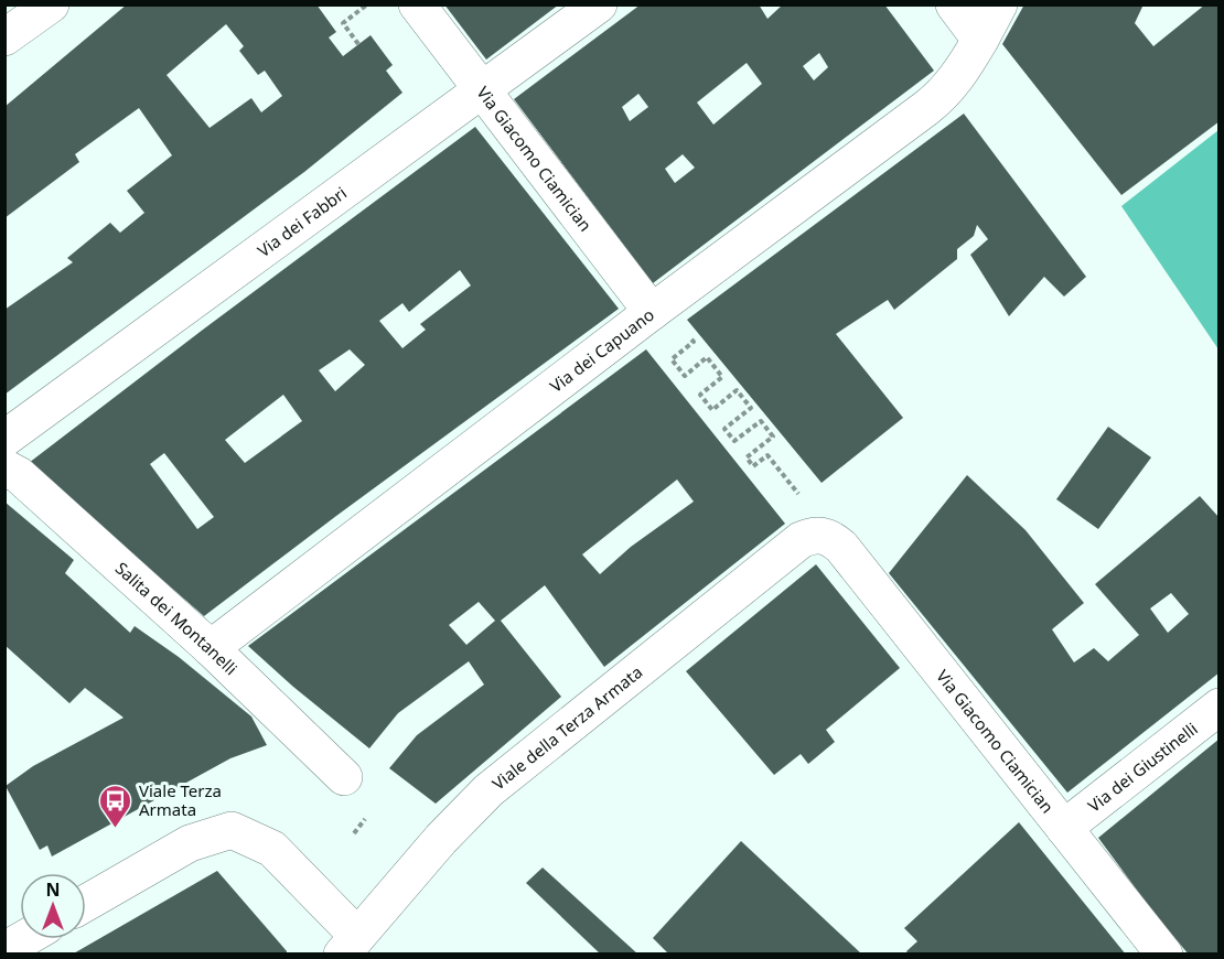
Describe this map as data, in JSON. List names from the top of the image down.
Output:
{
  "streets": {
    "street": [
      "Via Giacomo Ciamician",
      "Via dei Fabbri",
      "Via dei Capuano",
      "Salita dei Montanelli",
      "Viale della Terza Armata",
      "Via dei Giustinelli"
    ]
  },
  "crossings": [
    ["Via Giacomo Ciamician", "Via dei Fabbri"],
    ["Via Giacomo Ciamician", "Via dei Capuano"],
    ["Via Giacomo Ciamician", "Viale della Terza Armata"],
    ["Via Giacomo Ciamician", "Via dei Giustinelli"],
    ["Via dei Capuano", "Salita dei Montanelli"]
  ],
  "places": {
    "bus stop": ["Viale Terza Armata"]
  },
  "north": "top"
}
